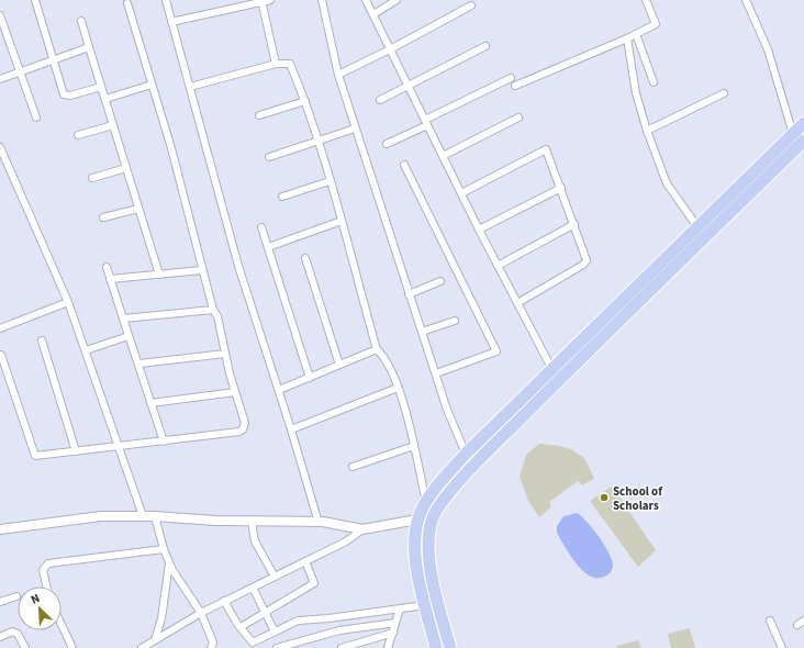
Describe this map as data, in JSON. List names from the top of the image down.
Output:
{
  "places": ["School of Scholars"],
  "north": "top left"
}
